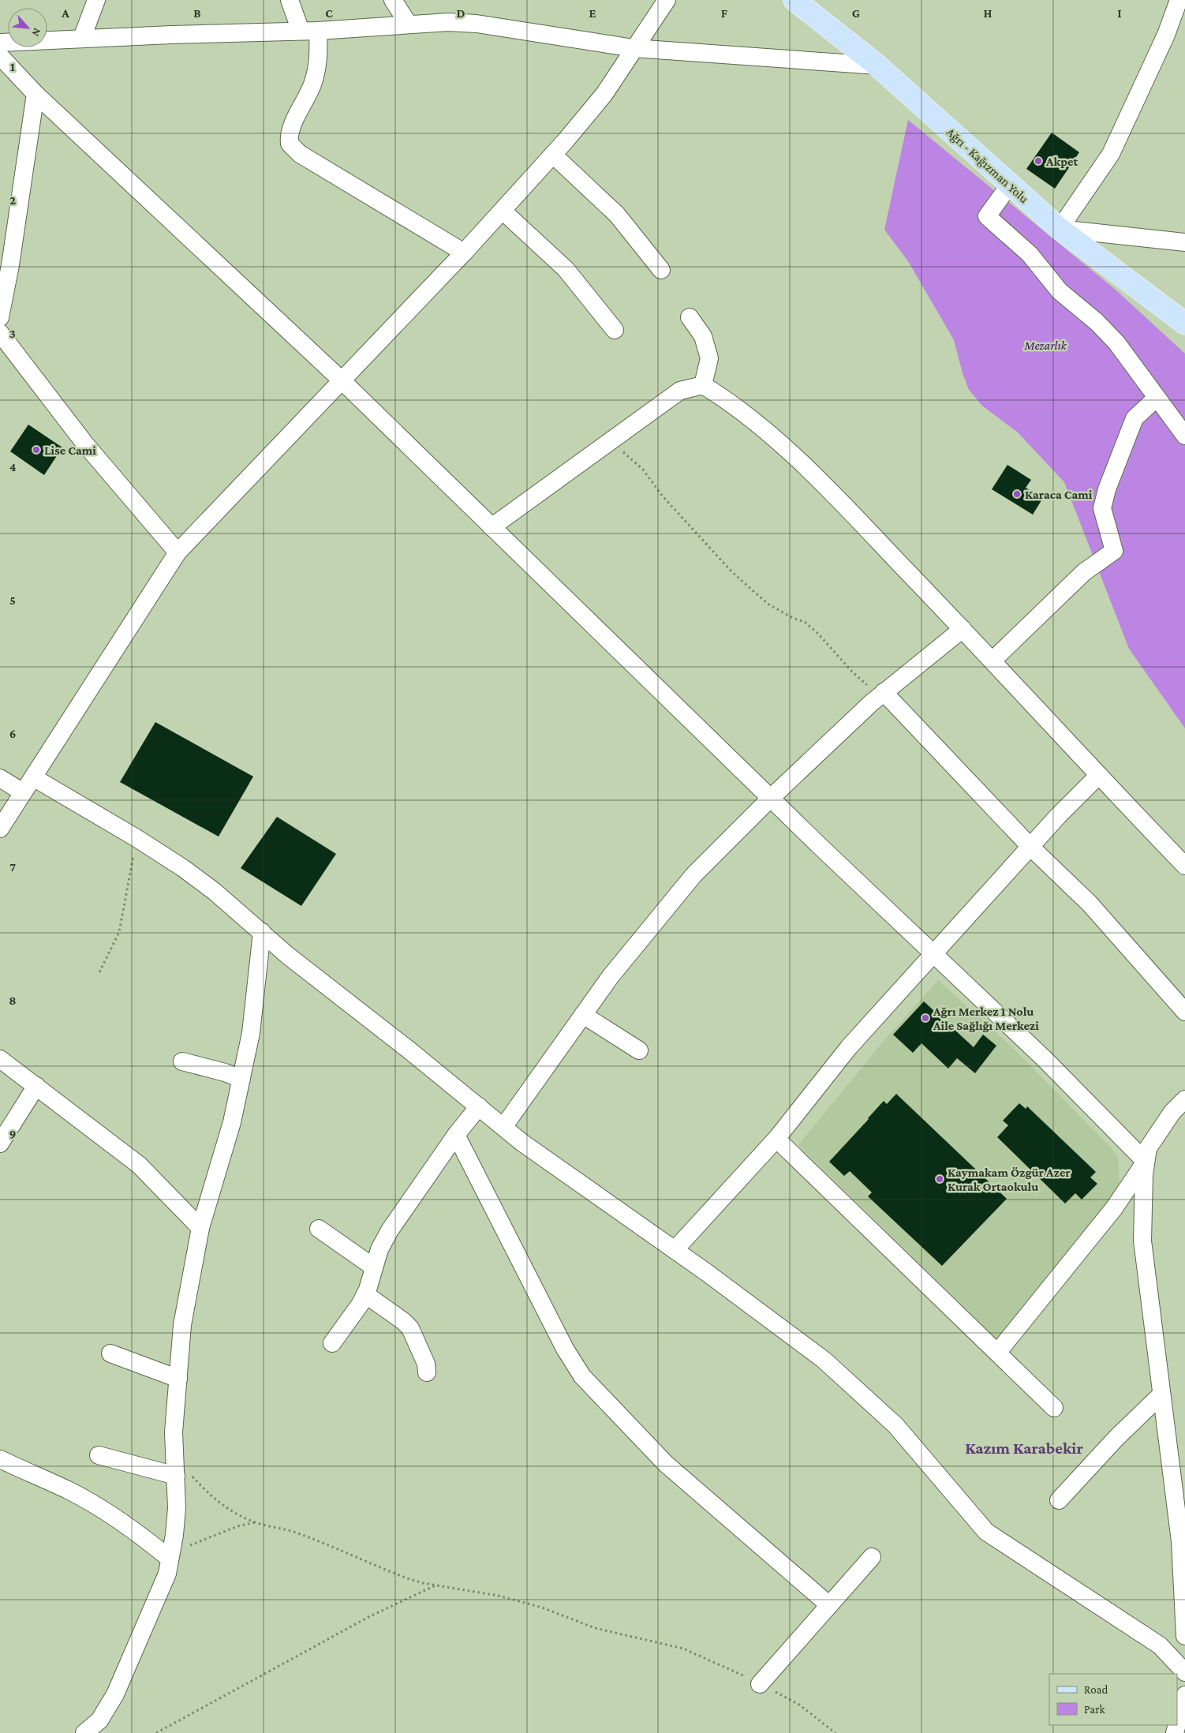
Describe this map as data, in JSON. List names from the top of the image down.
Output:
{
  "streets": {
    "main road": ["Ağrı - Kağızman Yolu"]
  },
  "districts": ["Kazım Karabekir"],
  "parks": ["Mezarlık"],
  "places": [
    "Akpet",
    "Lise Cami",
    "Karaca Cami",
    "Ağrı Merkez 1 Nolu Aile Sağlığı Merkezi",
    "Kaymakam Özgür Azer Kurak Ortaokulu"
  ],
  "legend": ["Road", "Park"],
  "north": "bottom right",
  "grid": {
    "columns": [
      "A",
      "B",
      "C",
      "D",
      "E",
      "F",
      "G",
      "H",
      "I"
    ],
    "rows": [
      "1",
      "2",
      "3",
      "4",
      "5",
      "6",
      "7",
      "8",
      "9"
    ]
  }
}
